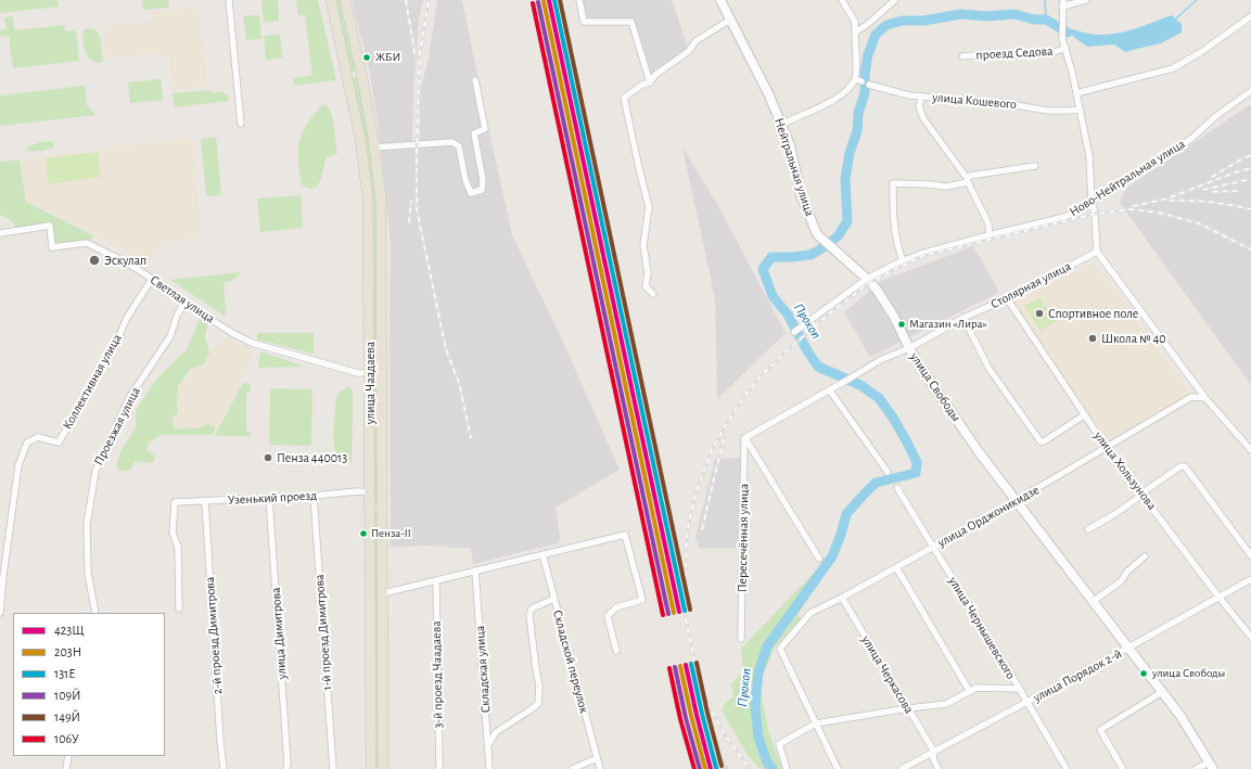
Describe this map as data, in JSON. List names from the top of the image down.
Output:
{
  "streets": {
    "main road": ["Нейтральная улица", "улица Чаадаева", "улица Свободы"],
    "street": [
      "проезд Седова",
      "улица Кошевого",
      "Ново-Нейтральная улица",
      "Столярная улица",
      "Светлая улица",
      "Коллективная улица",
      "Проезжая улица",
      "улица Хользунова",
      "Узенький проезд",
      "улица Орджоникидзе",
      "Пересечённая улица",
      "улица Чернышевского",
      "1-й проезд Димитрова",
      "улица Димитрова",
      "2-й проезд Димитрова",
      "Складской переулок",
      "Складская улица",
      "3-й проезд Чаадаева",
      "улица Черкасова",
      "улица Порядок 2-й"
    ]
  },
  "crossings": [
    ["Нейтральная улица", "Ново-Нейтральная улица"],
    ["Нейтральная улица", "улица Свободы"],
    ["Столярная улица", "улица Свободы"],
    ["Столярная улица", "улица Хользунова"],
    ["Светлая улица", "Коллективная улица"],
    ["Светлая улица", "улица Чаадаева"],
    ["Светлая улица", "Проезжая улица"],
    ["улица Чаадаева", "Узенький проезд"],
    ["улица Свободы", "улица Орджоникидзе"],
    ["улица Свободы", "улица Порядок 2-й"],
    ["улица Хользунова", "улица Орджоникидзе"],
    ["улица Хользунова", "улица Порядок 2-й"],
    ["Узенький проезд", "1-й проезд Димитрова"],
    ["Узенький проезд", "улица Димитрова"],
    ["Узенький проезд", "2-й проезд Димитрова"],
    ["улица Орджоникидзе", "улица Чернышевского"],
    ["улица Орджоникидзе", "улица Черкасова"],
    ["улица Чернышевского", "улица Порядок 2-й"],
    ["улица Черкасова", "улица Порядок 2-й"]
  ],
  "water": ["Прокоп"],
  "places": [
    "ЖБИ",
    "Эскулап",
    "Спортивное поле",
    "Магазин «Лира»",
    "Школа № 40",
    "Пенза 440013",
    "Пенза-II",
    "улица Свободы"
  ],
  "lines": [
    "transit line 423Щ",
    "transit line 131Е",
    "transit line 149Й",
    "transit line 203Н",
    "transit line 109Й",
    "transit line 106У"
  ],
  "legend": [
    "423Щ",
    "203Н",
    "131Е",
    "109Й",
    "149Й",
    "106У"
  ]
}
